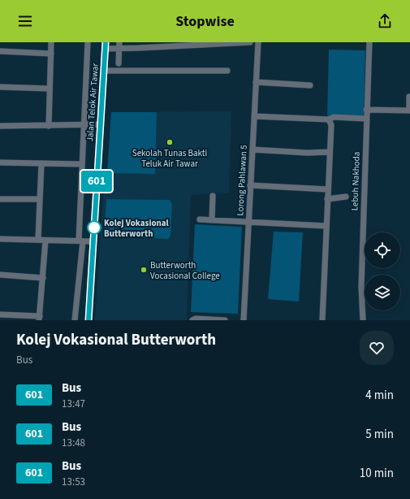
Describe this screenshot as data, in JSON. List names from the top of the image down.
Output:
{
  "streets": {
    "main road": ["Jalan Telok Air Tawar"],
    "street": ["Lorong Pahlawan 5", "Lebuh Nakhoda"]
  },
  "places": ["Sekolah Tunas Bakti Teluk Air Tawar", "Kolej Vokasional Butterworth", "Butterworth Vocasional College"],
  "lines": ["bus line 601"],
  "page": {
    "header": "Stopwise",
    "on_map": "601",
    "heading": ["Kolej Vokasional Butterworth", "Bus"],
    "list": [
      {
        "mark": "601",
        "name": "Bus",
        "note": "13:47",
        "value": "4 min"
      },
      {
        "mark": "601",
        "name": "Bus",
        "note": "13:48",
        "value": "5 min"
      },
      {
        "mark": "601",
        "name": "Bus",
        "note": "13:53",
        "value": "10 min"
      }
    ]
  }
}
